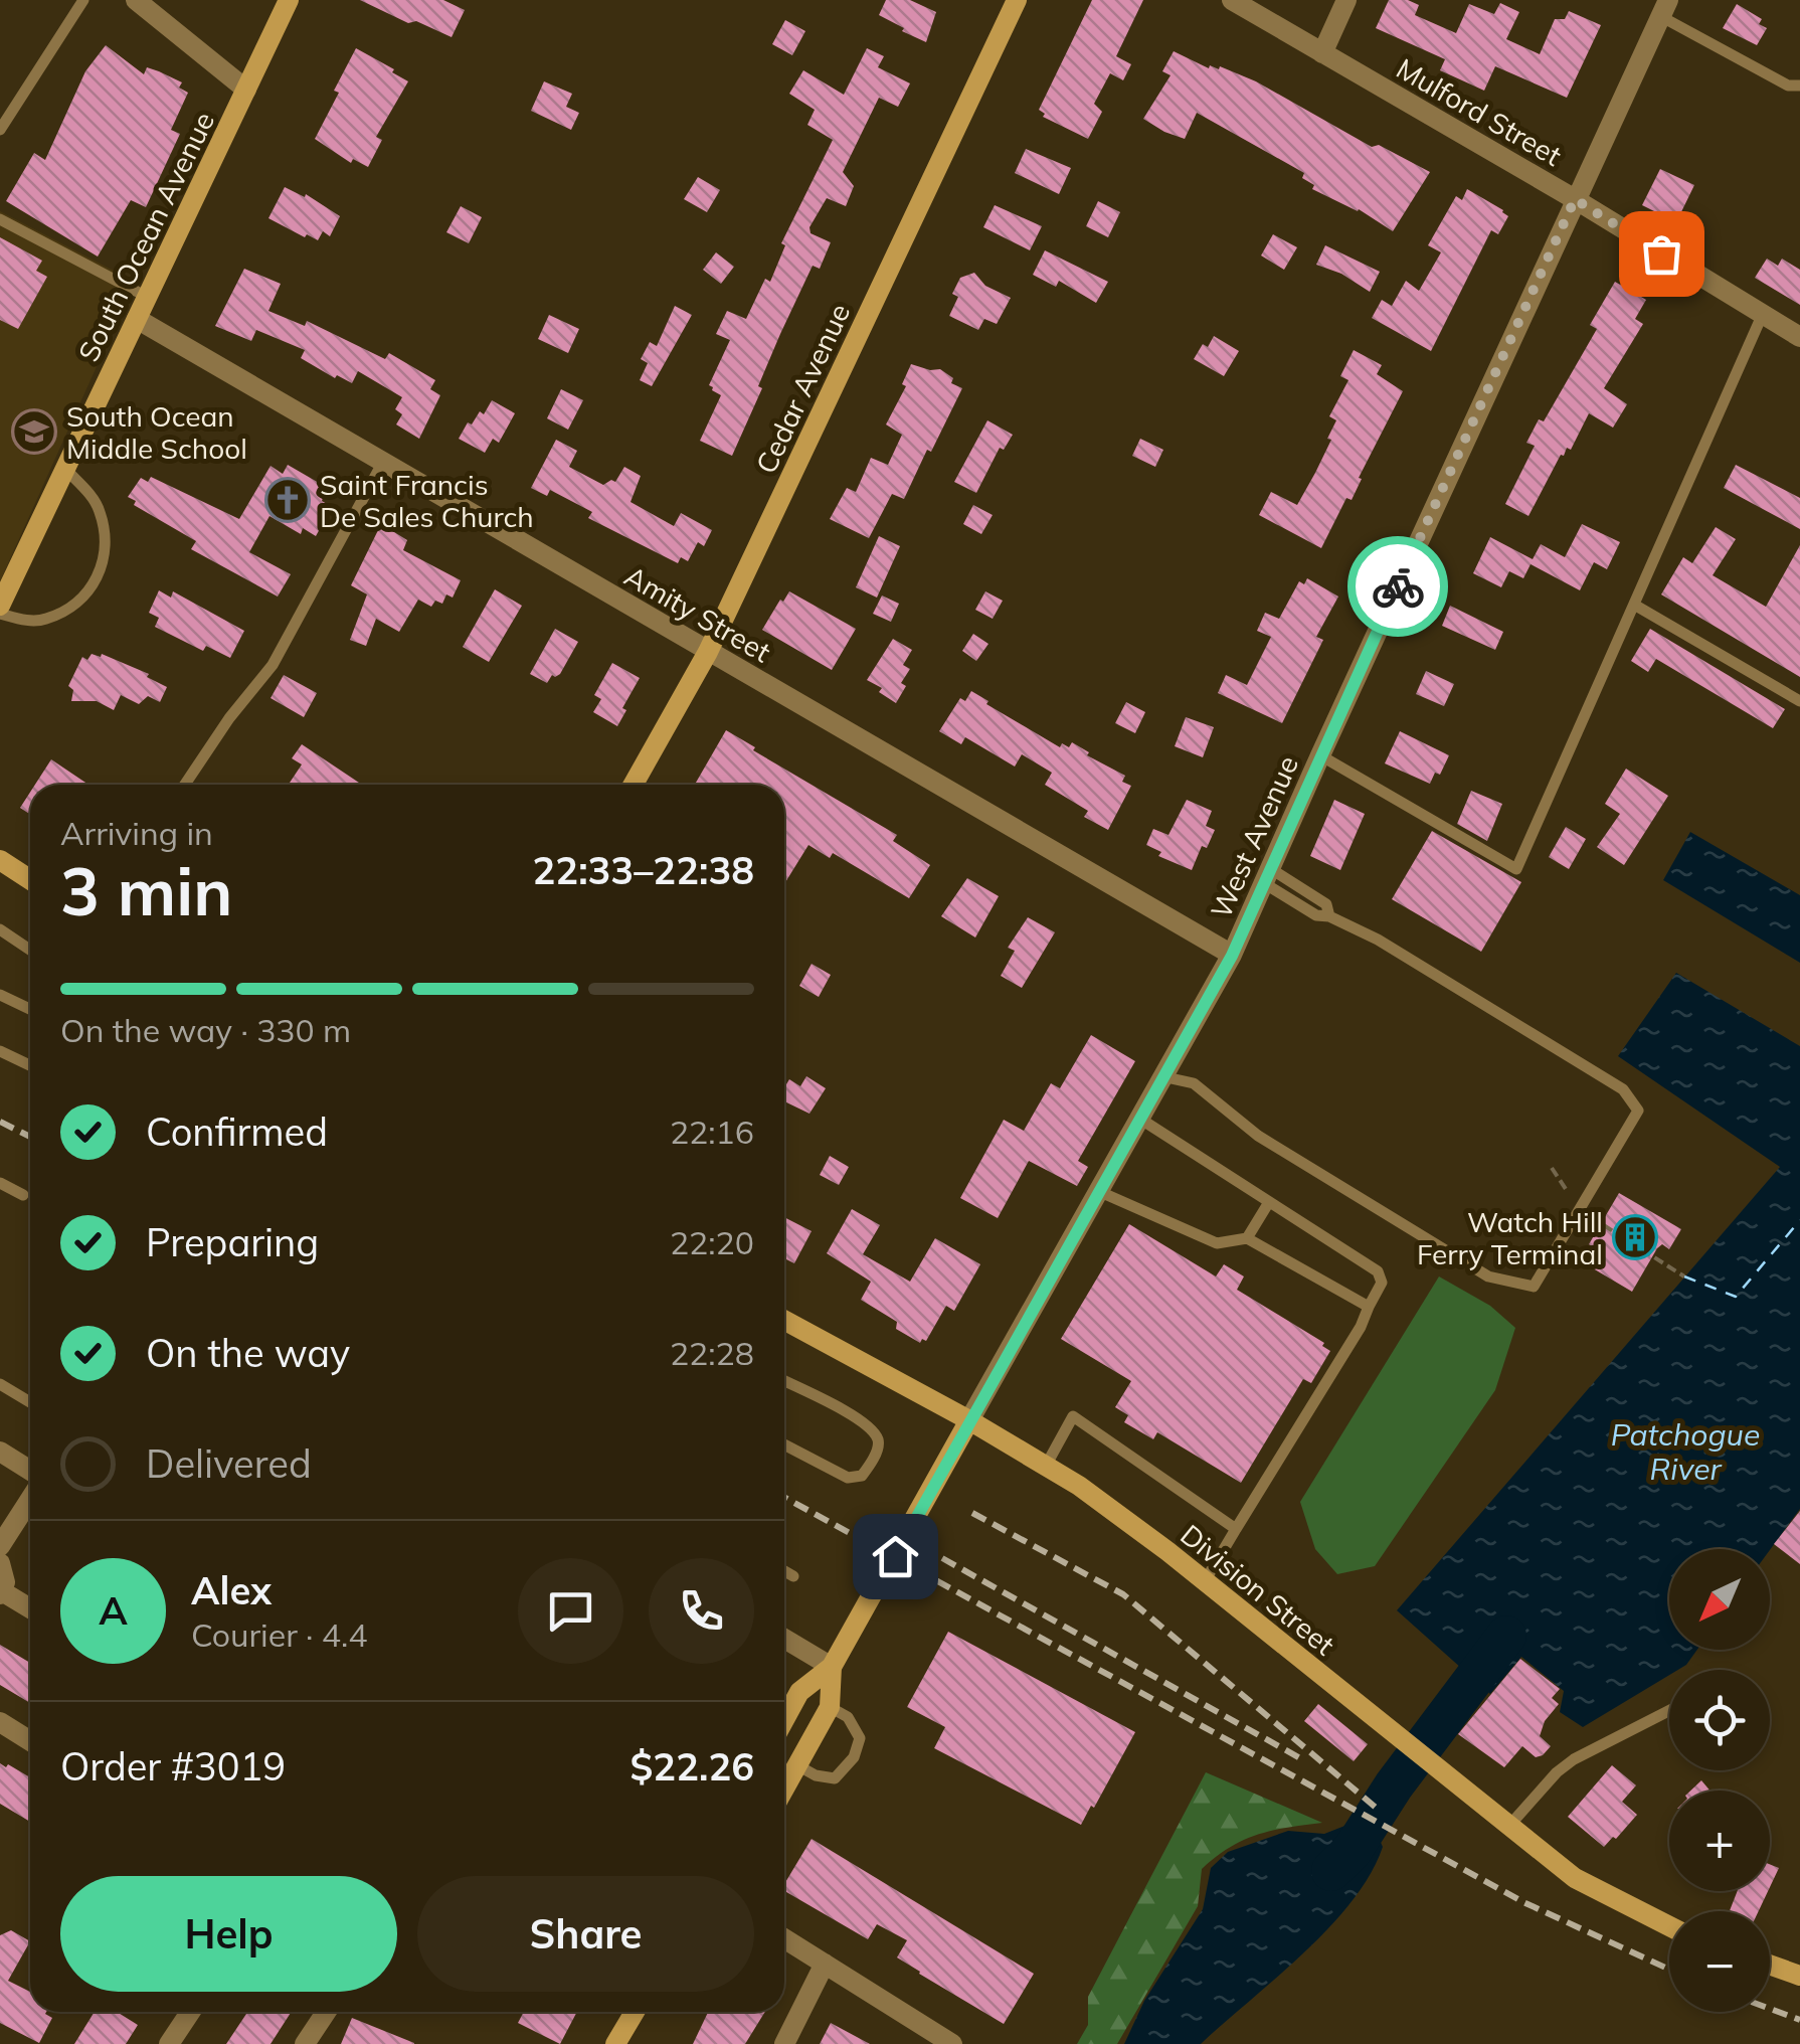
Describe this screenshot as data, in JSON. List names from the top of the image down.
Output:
{
  "streets": {
    "street": [
      "Mulford Street",
      "South Ocean Avenue",
      "Cedar Avenue",
      "Amity Street",
      "West Avenue",
      "Division Street"
    ]
  },
  "crossings": [
    ["Mulford Street", "West Avenue"],
    ["South Ocean Avenue", "Amity Street"],
    ["Cedar Avenue", "Amity Street"],
    ["Amity Street", "West Avenue"],
    ["West Avenue", "Division Street"]
  ],
  "water": ["Patchogue River"],
  "places": {
    "school or university": ["South Ocean Middle School"],
    "church": ["Saint Francis De Sales Church"],
    "building": ["Watch Hill Ferry Terminal"]
  },
  "north": "bottom left",
  "page": {
    "heading": ["3 min", "Arriving in", "22:33–22:38"],
    "panel": [
      "Alex",
      "Courier · 4.4",
      "Order #3019",
      "$22.26"
    ],
    "bar": "On the way · 330 m",
    "list": [
      ["Confirmed", "22:16"],
      ["Preparing", "22:20"],
      ["On the way", "22:28"],
      "Delivered"
    ],
    "map_buttons": ["+", "−"],
    "round": "A",
    "buttons": ["Help", "Share"]
  }
}
